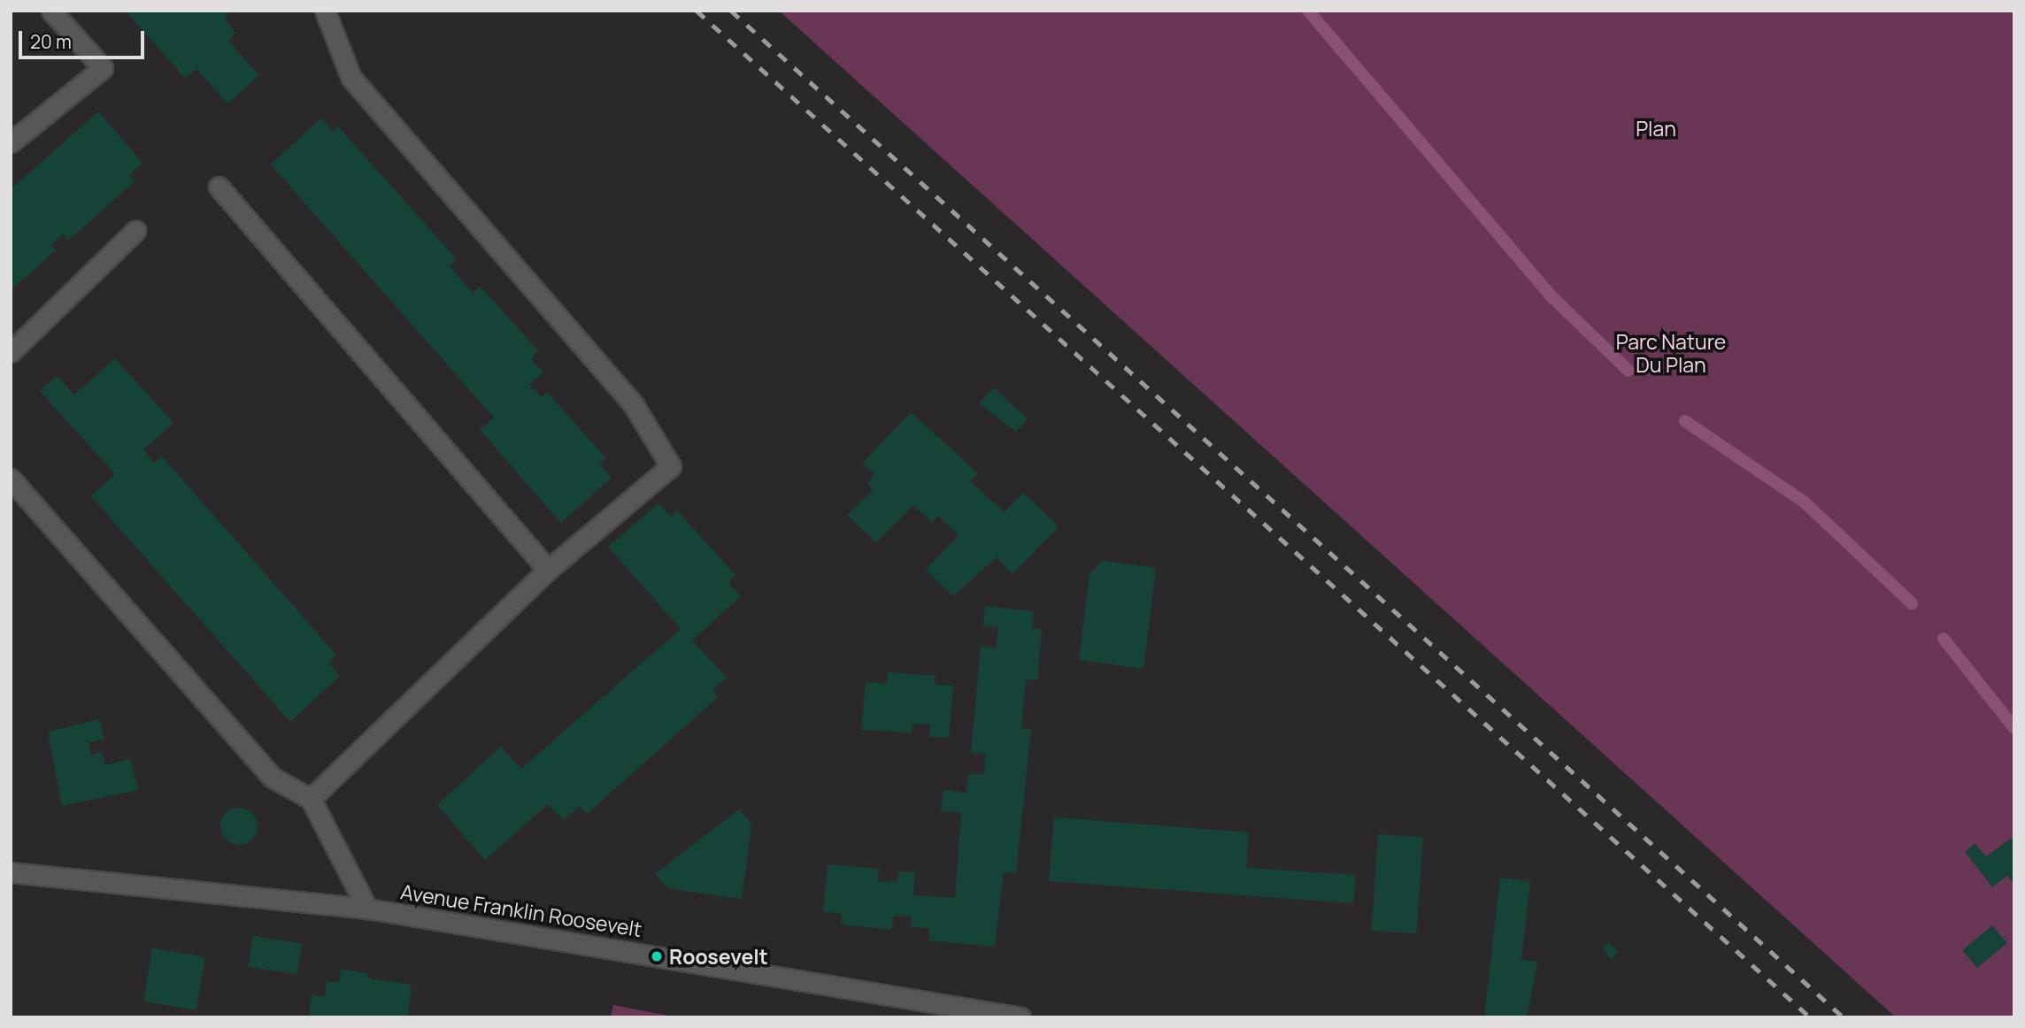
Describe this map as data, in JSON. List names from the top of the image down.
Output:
{
  "streets": {
    "street": ["Avenue Franklin Roosevelt"]
  },
  "parks": ["Plan", "Parc Nature Du Plan"],
  "places": ["Roosevelt"],
  "scale_bar": "20 m"
}
